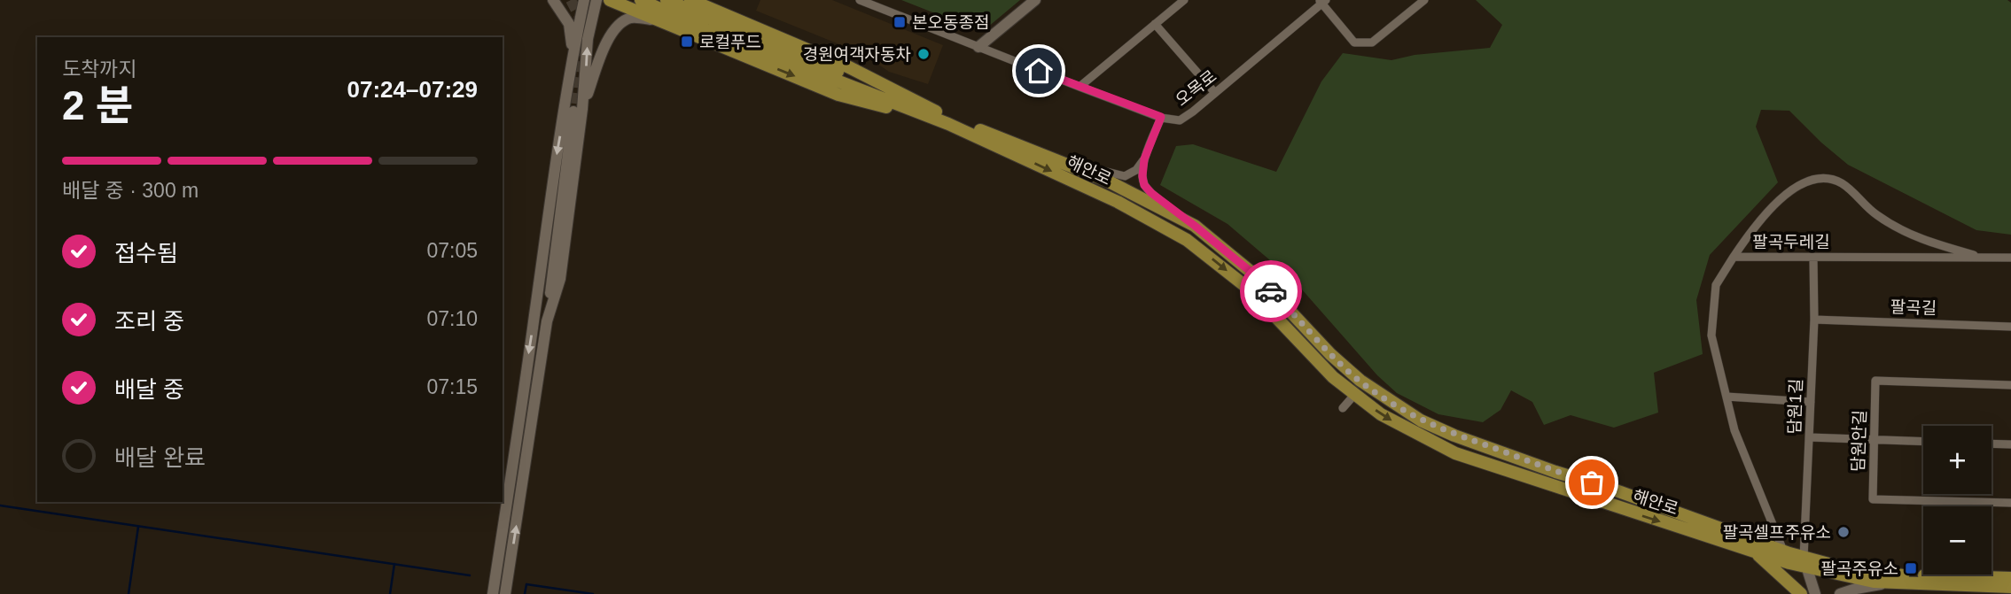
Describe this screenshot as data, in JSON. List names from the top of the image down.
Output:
{
  "streets": {
    "main road": ["해안로"],
    "street": [
      "오목로",
      "팔곡두레길",
      "팔곡길",
      "담원1길",
      "담원안길"
    ]
  },
  "crossings": [
    ["해안로", "팔곡두레길"],
    ["해안로", "담원1길"],
    ["팔곡두레길", "담원1길"],
    ["팔곡길", "담원1길"]
  ],
  "places": {
    "transit": ["본오동종점", "로컬푸드", "팔곡주유소"],
    "other": ["경원여객자동차", "팔곡셀프주유소"]
  },
  "page": {
    "heading": ["2 분", "도착까지", "07:24–07:29"],
    "bar": "배달 중 · 300 m",
    "list": [
      ["접수됨", "07:05"],
      ["조리 중", "07:10"],
      ["배달 중", "07:15"],
      "배달 완료"
    ],
    "map_buttons": ["+", "−"]
  }
}
